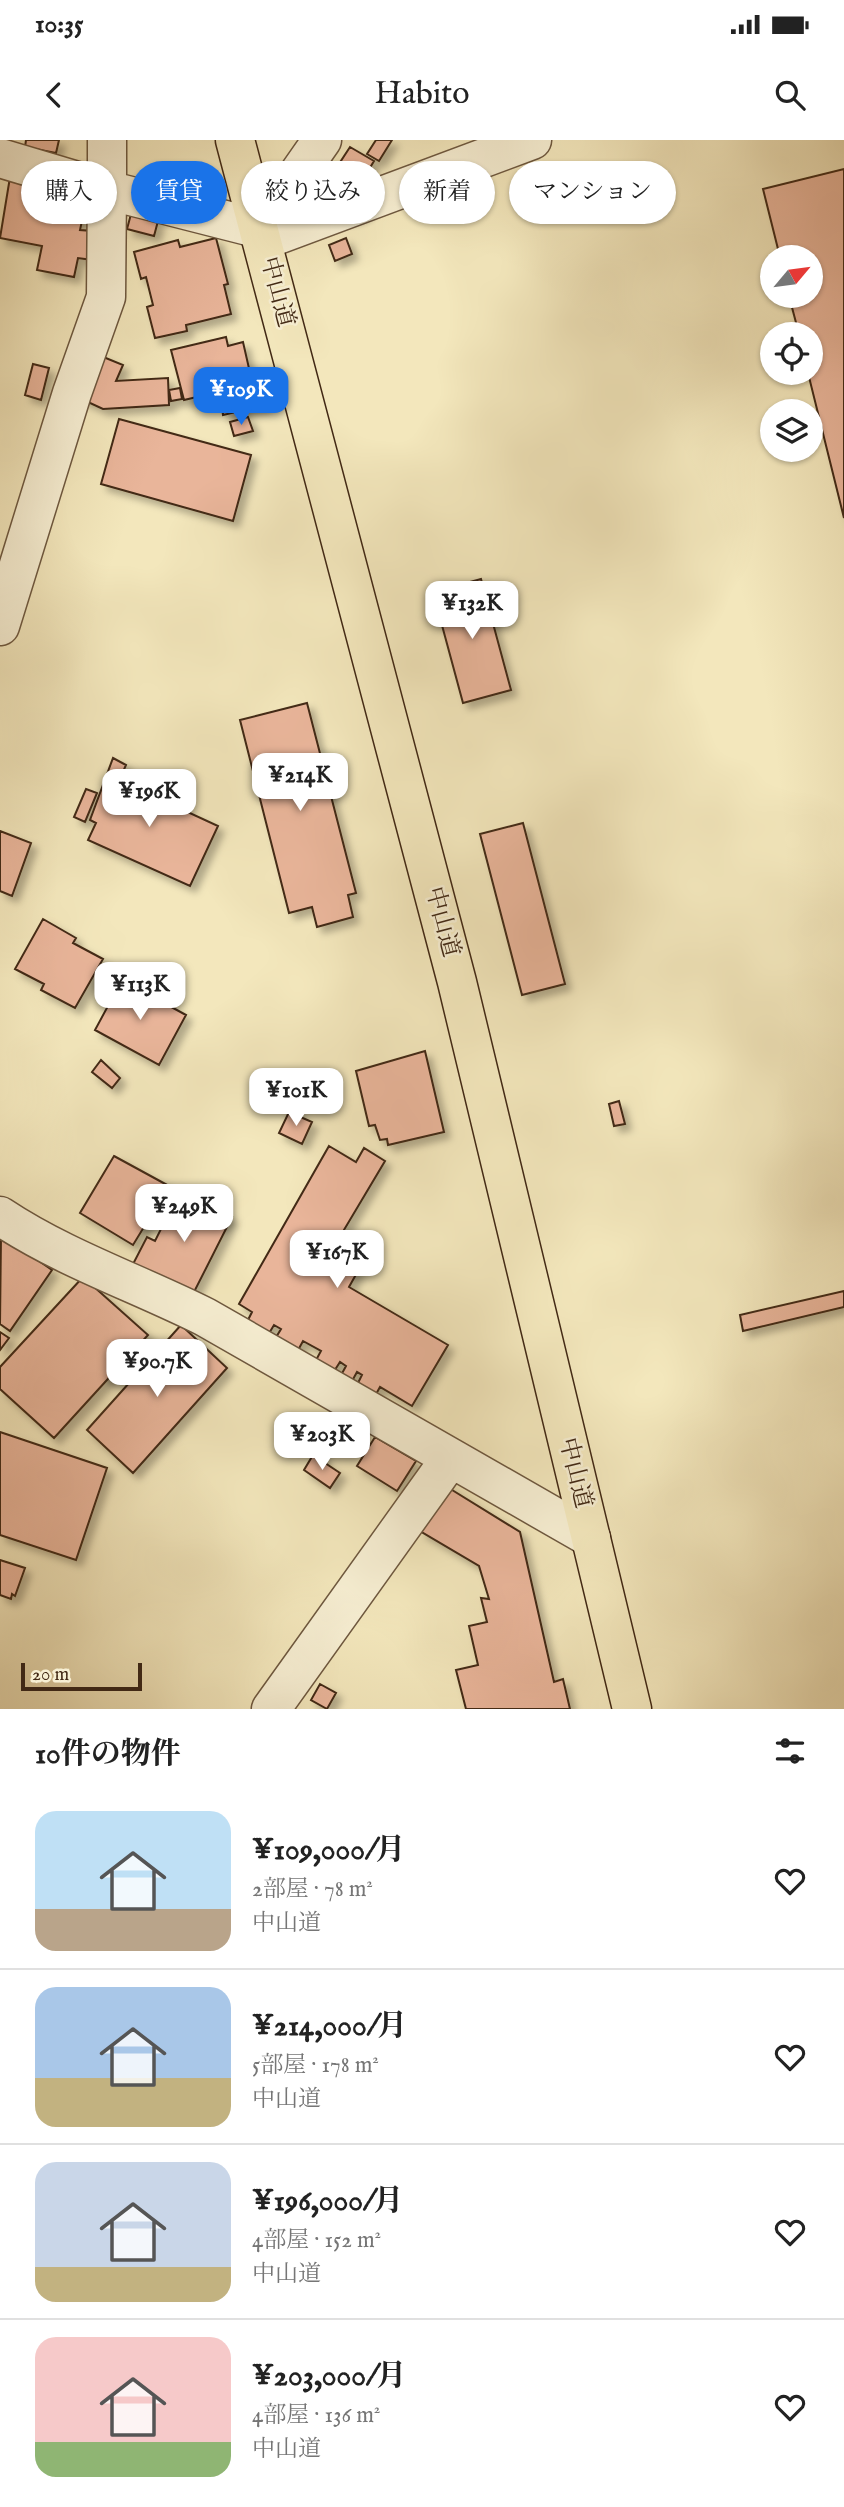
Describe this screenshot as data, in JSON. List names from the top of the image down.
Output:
{
  "streets": {
    "highway": ["中山道"]
  },
  "scale_bar": "20 m",
  "north": "top right",
  "page": {
    "status": "10:35",
    "header": "Habito",
    "chip": [
      "購入",
      "賃貸",
      "絞り込み",
      "新着",
      "マンション"
    ],
    "price": [
      "¥109K",
      "¥132K",
      "¥214K",
      "¥196K",
      "¥113K",
      "¥101K",
      "¥249K",
      "¥167K",
      "¥90.7K",
      "¥203K"
    ],
    "scale": "20 m",
    "heading": "10件の物件",
    "list": [
      {
        "name": "¥109,000/月",
        "note": "2部屋 · 78 m² · 中山道"
      },
      {
        "name": "¥214,000/月",
        "note": "5部屋 · 178 m² · 中山道"
      },
      {
        "name": "¥196,000/月",
        "note": "4部屋 · 152 m² · 中山道"
      },
      {
        "name": "¥203,000/月",
        "note": "4部屋 · 136 m² · 中山道"
      }
    ]
  }
}
